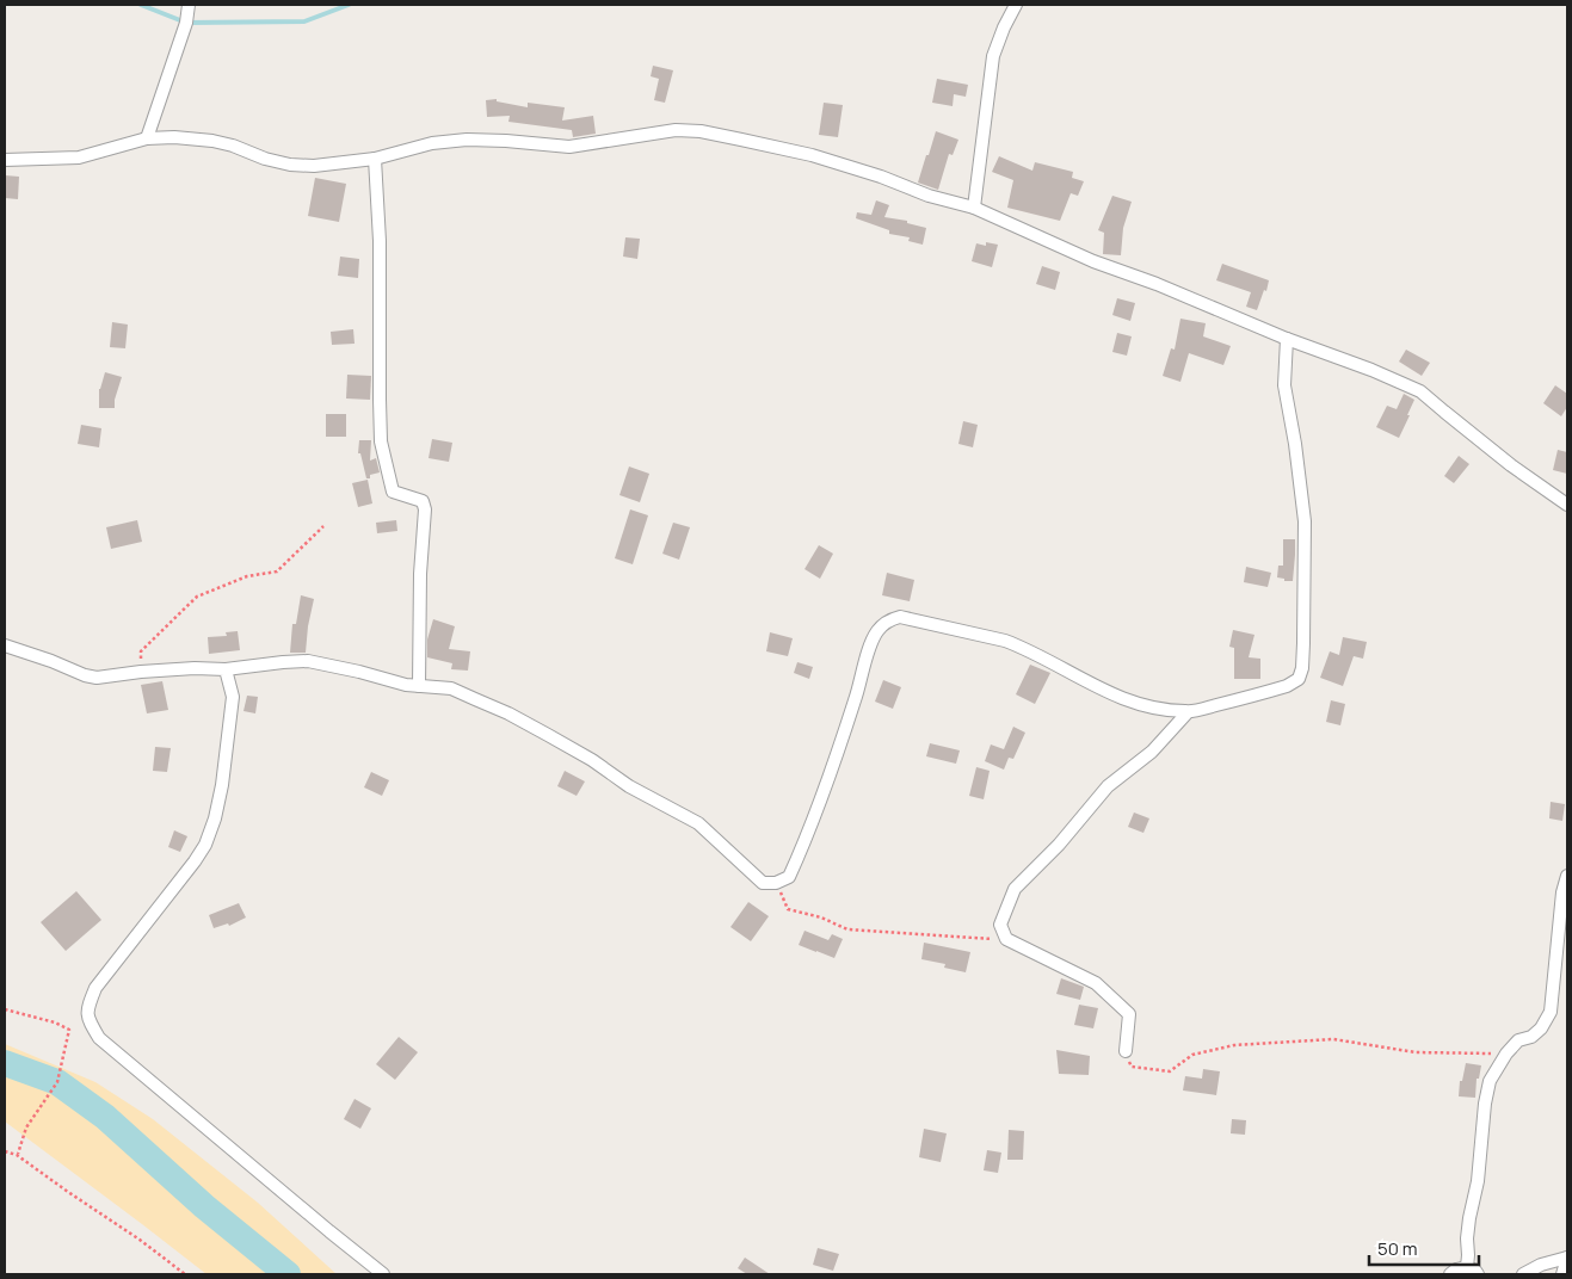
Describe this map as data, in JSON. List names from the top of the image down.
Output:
{
  "scale_bar": "50 m"
}
